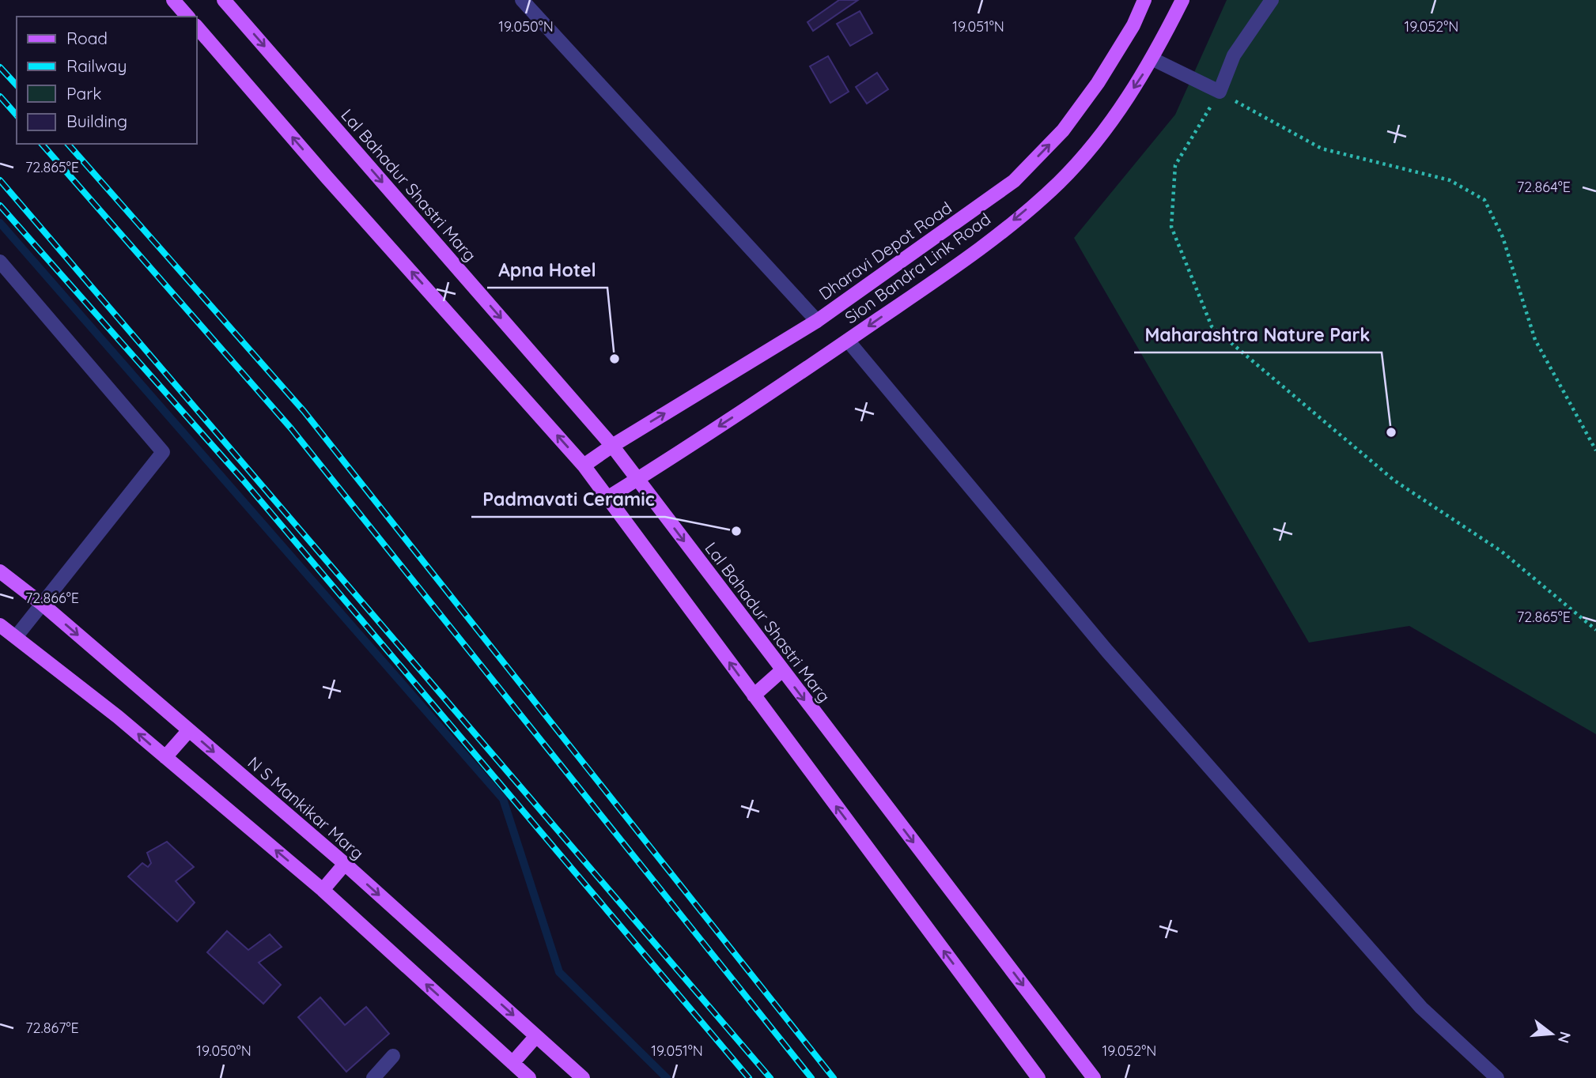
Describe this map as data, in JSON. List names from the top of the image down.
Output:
{
  "streets": {
    "main road": [
      "Lal Bahadur Shastri Marg",
      "Dharavi Depot Road",
      "Sion Bandra Link Road",
      "N S Mankikar Marg"
    ]
  },
  "crossings": [
    ["Lal Bahadur Shastri Marg", "Dharavi Depot Road"],
    ["Lal Bahadur Shastri Marg", "Sion Bandra Link Road"]
  ],
  "one_way": ["Dharavi Depot Road", "Sion Bandra Link Road"],
  "places": ["Apna Hotel", "Maharashtra Nature Park", "Padmavati Ceramic"],
  "legend": [
    "Road",
    "Railway",
    "Park",
    "Building"
  ],
  "north": "right",
  "coordinates": [
    "19.050°N",
    "19.051°N",
    "19.052°N",
    "72.865°E",
    "72.864°E",
    "72.866°E",
    "72.867°E"
  ]
}
